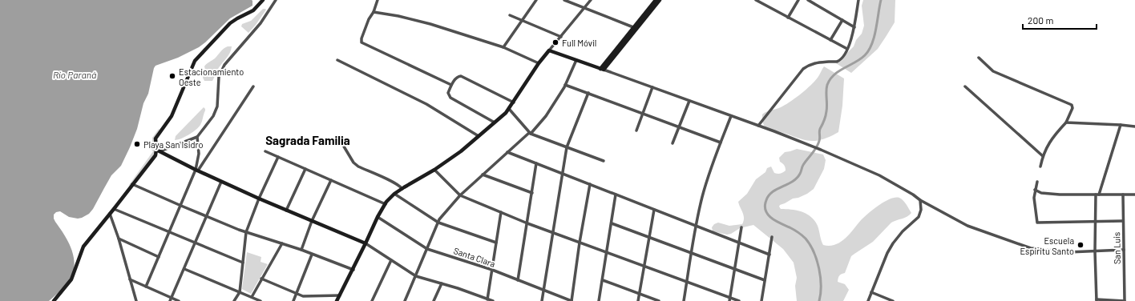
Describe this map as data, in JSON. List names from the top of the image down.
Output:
{
  "streets": {
    "street": ["San Luis", "Santa Clara"]
  },
  "districts": ["Sagrada Familia"],
  "water": ["Río Paraná"],
  "places": [
    "Full Móvil",
    "Estacionamiento Oeste",
    "Playa San Isidro",
    "Escuela Espiritu Santo"
  ],
  "scale_bar": "200 m"
}
